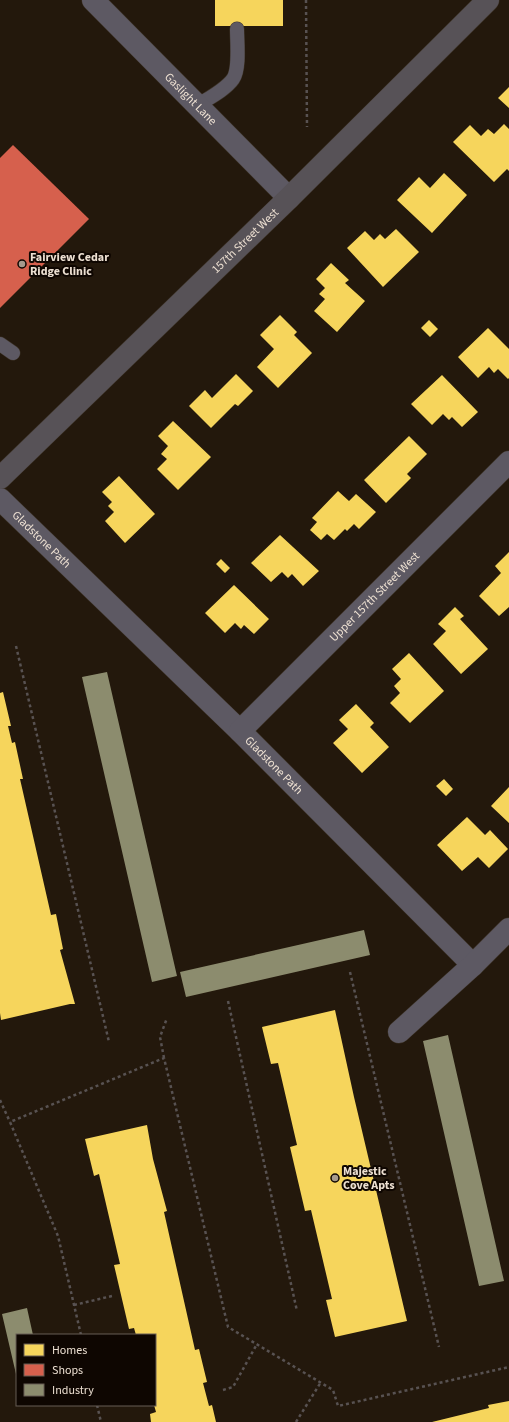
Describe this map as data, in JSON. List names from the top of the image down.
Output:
{
  "streets": {
    "street": [
      "Gaslight Lane",
      "157th Street West",
      "Gladstone Path",
      "Upper 157th Street West"
    ]
  },
  "crossings": [
    ["Gaslight Lane", "157th Street West"],
    ["Gladstone Path", "Upper 157th Street West"]
  ],
  "places": ["Fairview Cedar Ridge Clinic", "Majestic Cove Apts"],
  "legend": ["Homes", "Shops", "Industry"]
}
